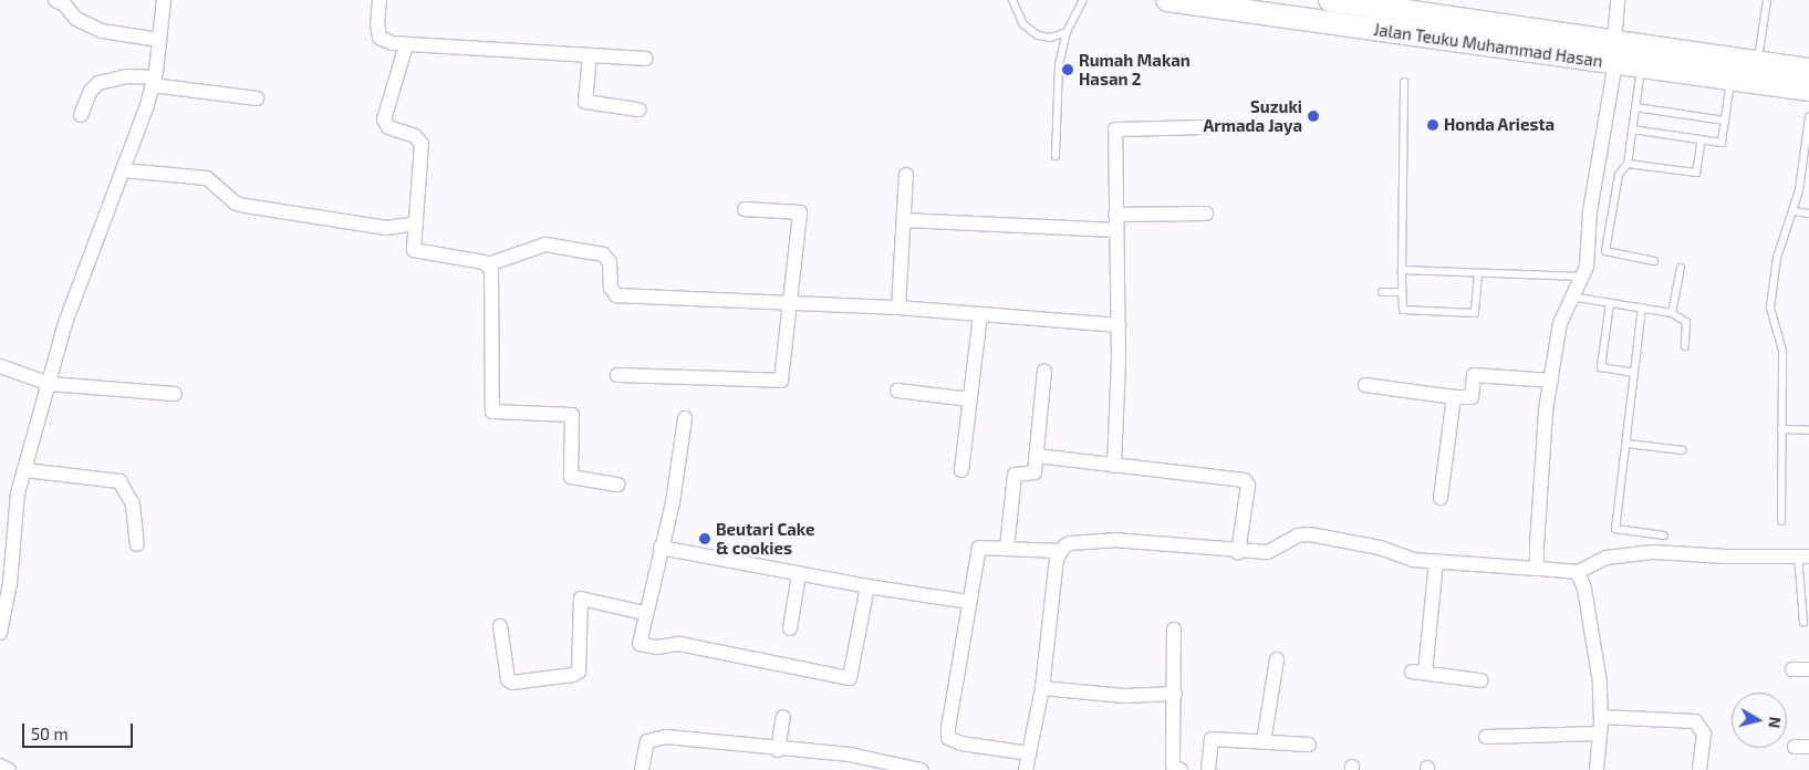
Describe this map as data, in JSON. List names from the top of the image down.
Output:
{
  "streets": {
    "highway": ["Jalan Teuku Muhammad Hasan"]
  },
  "places": [
    "Rumah Makan Hasan 2",
    "Suzuki Armada Jaya",
    "Honda Ariesta",
    "Beutari Cake & cookies"
  ],
  "scale_bar": "50 m",
  "north": "right"
}
